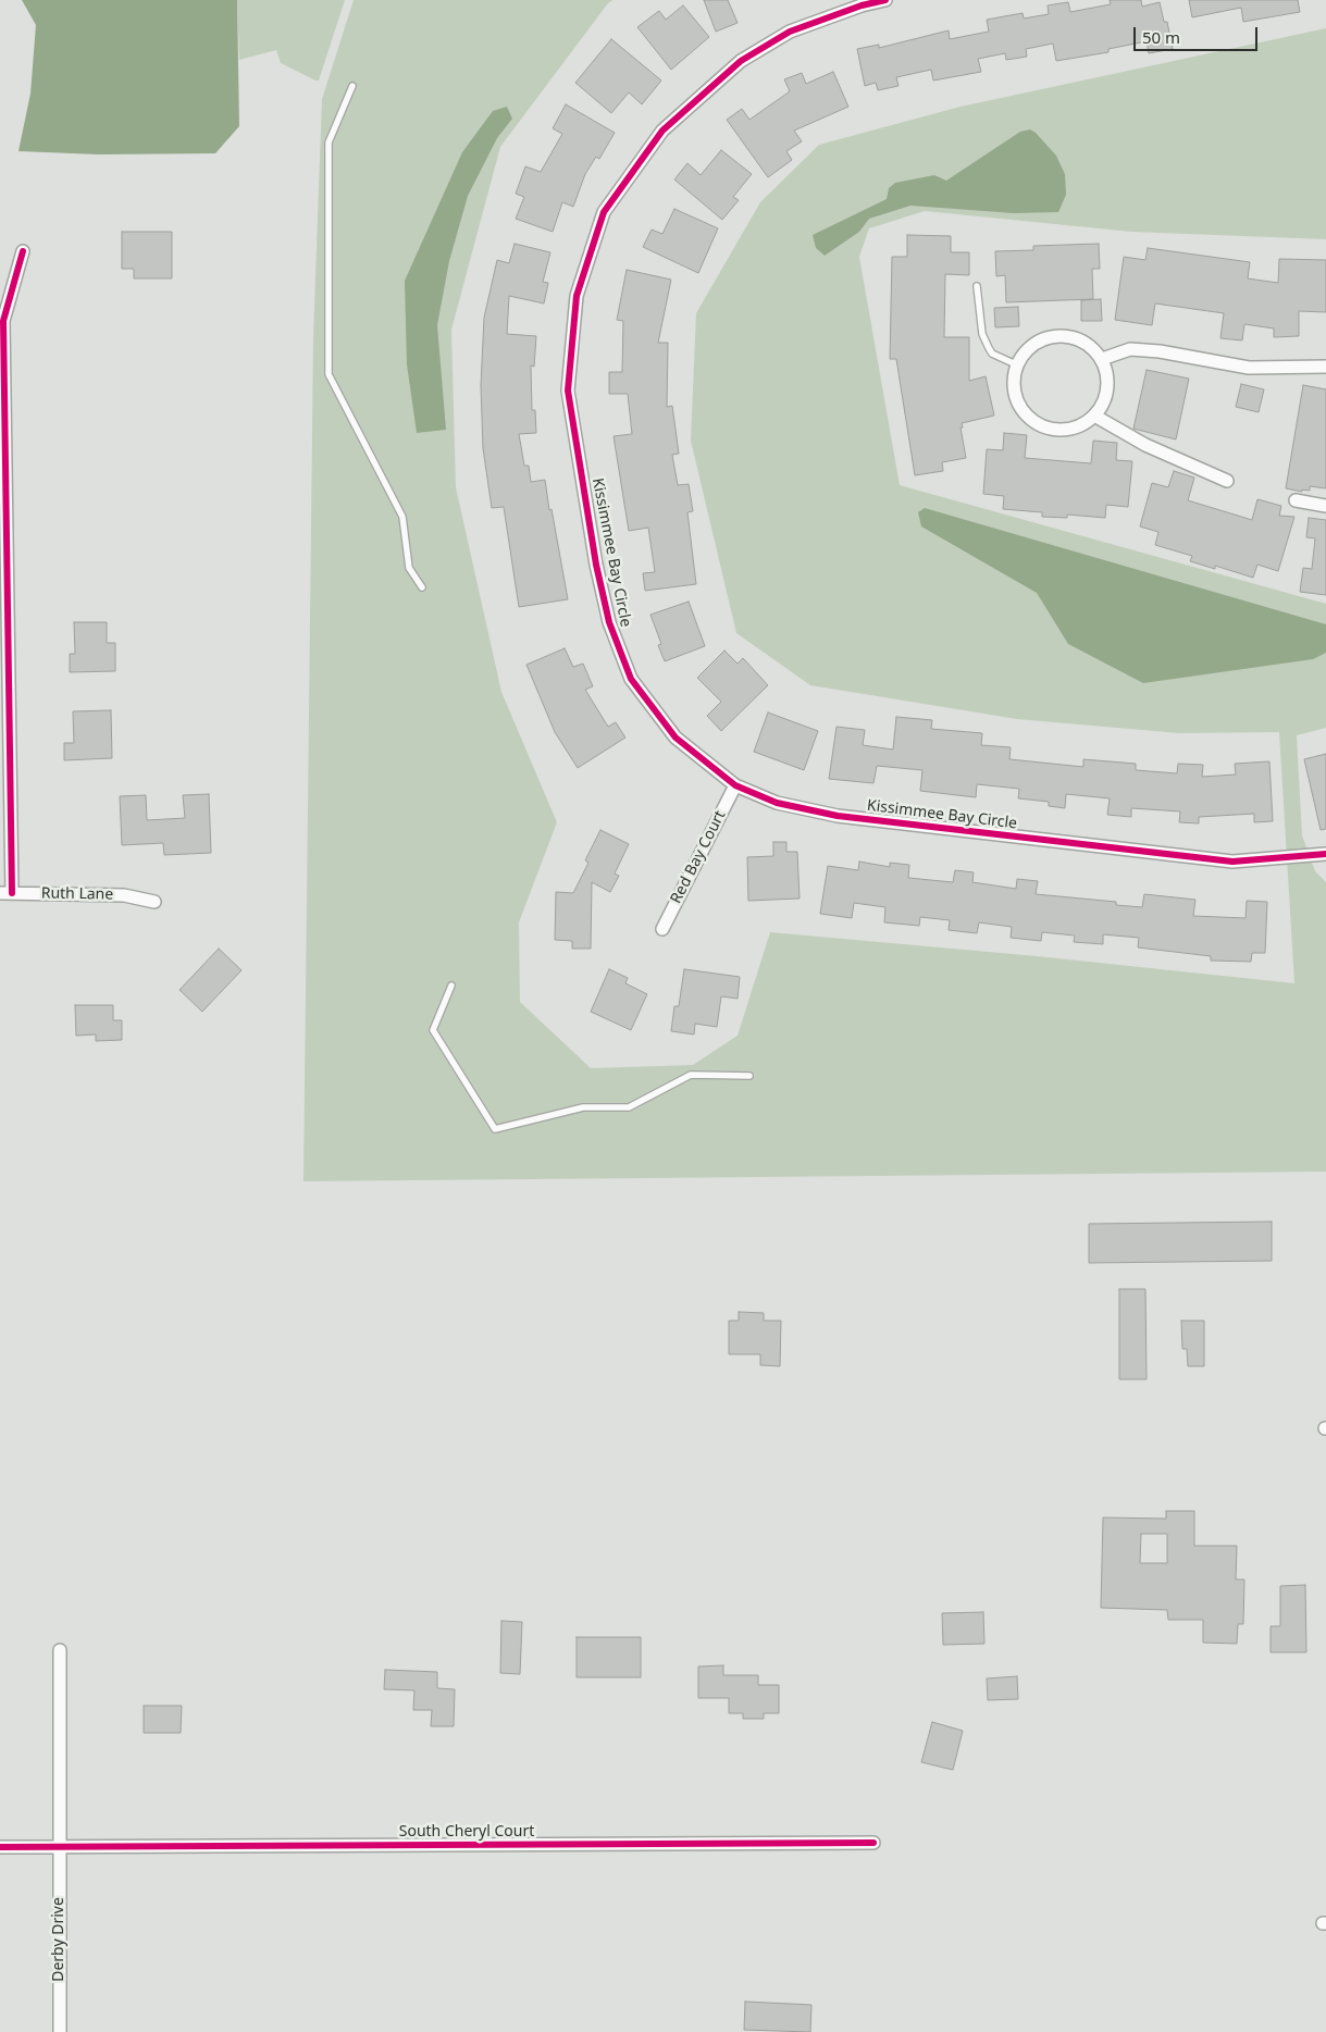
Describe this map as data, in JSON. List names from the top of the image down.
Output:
{
  "streets": {
    "street": [
      "Kissimmee Bay Circle",
      "Red Bay Court",
      "Ruth Lane",
      "South Cheryl Court",
      "Derby Drive"
    ]
  },
  "crossings": [
    ["Kissimmee Bay Circle", "Red Bay Court"],
    ["South Cheryl Court", "Derby Drive"]
  ],
  "scale_bar": "50 m"
}
